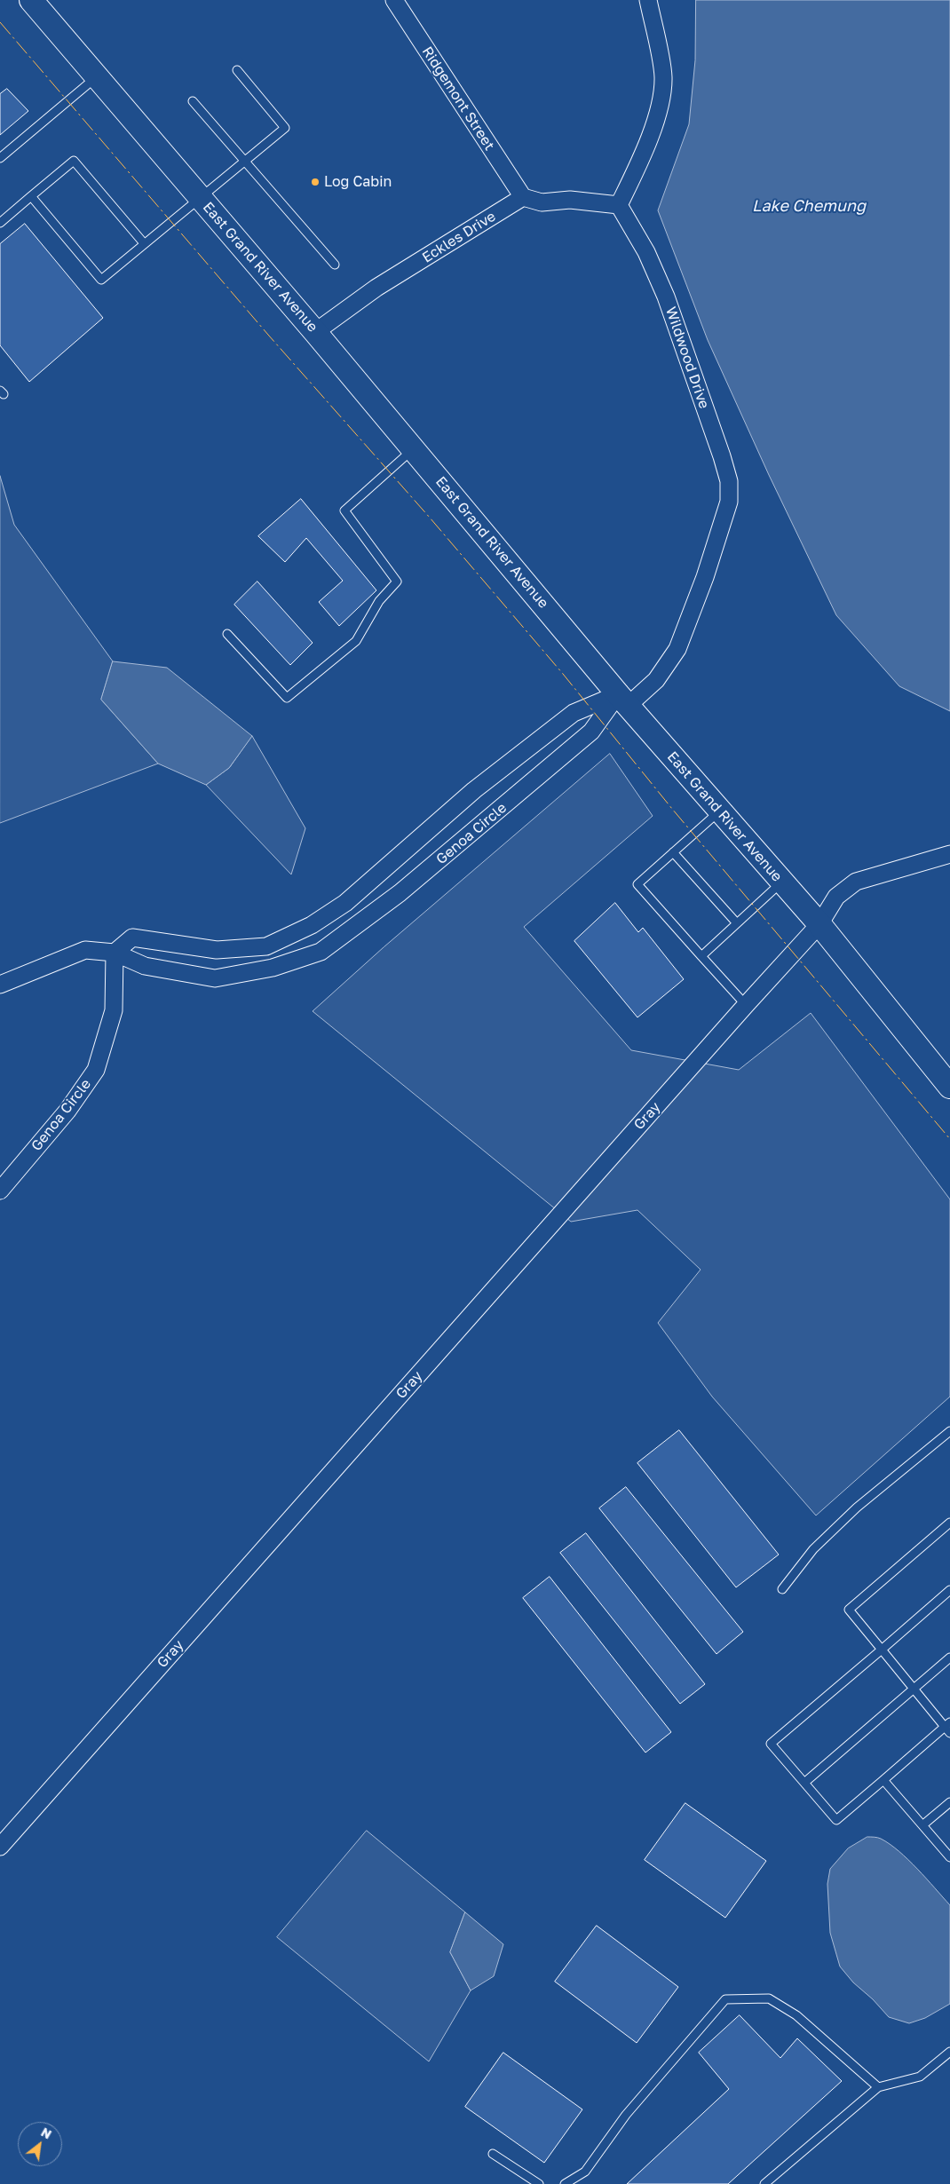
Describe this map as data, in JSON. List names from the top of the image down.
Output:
{
  "streets": {
    "main road": ["East Grand River Avenue"],
    "street": [
      "Ridgemont Street",
      "Eckles Drive",
      "Wildwood Drive",
      "Genoa Circle",
      "Gray"
    ]
  },
  "crossings": [
    ["Ridgemont Street", "Eckles Drive"],
    ["Eckles Drive", "East Grand River Avenue"],
    ["East Grand River Avenue", "Wildwood Drive"],
    ["East Grand River Avenue", "Genoa Circle"],
    ["East Grand River Avenue", "Gray"],
    ["Wildwood Drive", "Genoa Circle"]
  ],
  "water": ["Lake Chemung"],
  "places": ["Log Cabin"],
  "north": "top right"
}
